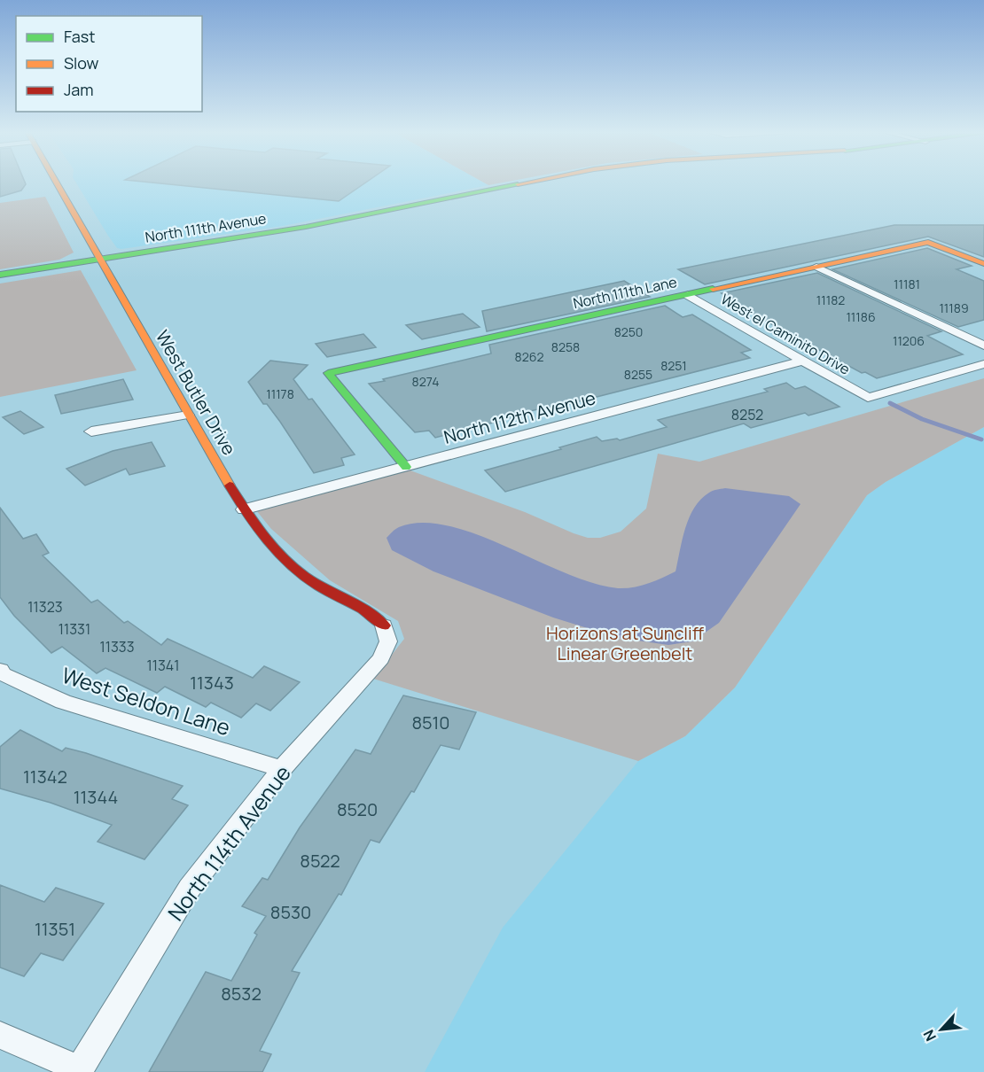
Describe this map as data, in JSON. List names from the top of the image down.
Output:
{
  "streets": {
    "street": [
      "North 111th Avenue",
      "North 111th Lane",
      "West el Caminito Drive",
      "West Butler Drive",
      "North 112th Avenue",
      "West Seldon Lane",
      "North 114th Avenue"
    ]
  },
  "crossings": [
    ["North 111th Avenue", "West Butler Drive"],
    ["North 111th Lane", "West el Caminito Drive"],
    ["North 111th Lane", "North 112th Avenue"],
    ["West el Caminito Drive", "North 112th Avenue"],
    ["West Butler Drive", "North 112th Avenue"],
    ["West Butler Drive", "North 114th Avenue"],
    ["West Seldon Lane", "North 114th Avenue"]
  ],
  "parks": ["Horizons at Suncliff Linear Greenbelt"],
  "house_numbers": [
    "11181",
    "11182",
    "11189",
    "11186",
    "8250",
    "11206",
    "8258",
    "8262",
    "8251",
    "8255",
    "8274",
    "11178",
    "8252",
    "11323",
    "11331",
    "11333",
    "11341",
    "11343",
    "8510",
    "11342",
    "11344",
    "8520",
    "8522",
    "8530",
    "11351",
    "8532"
  ],
  "legend": ["Fast", "Slow", "Jam"],
  "north": "bottom left"
}
